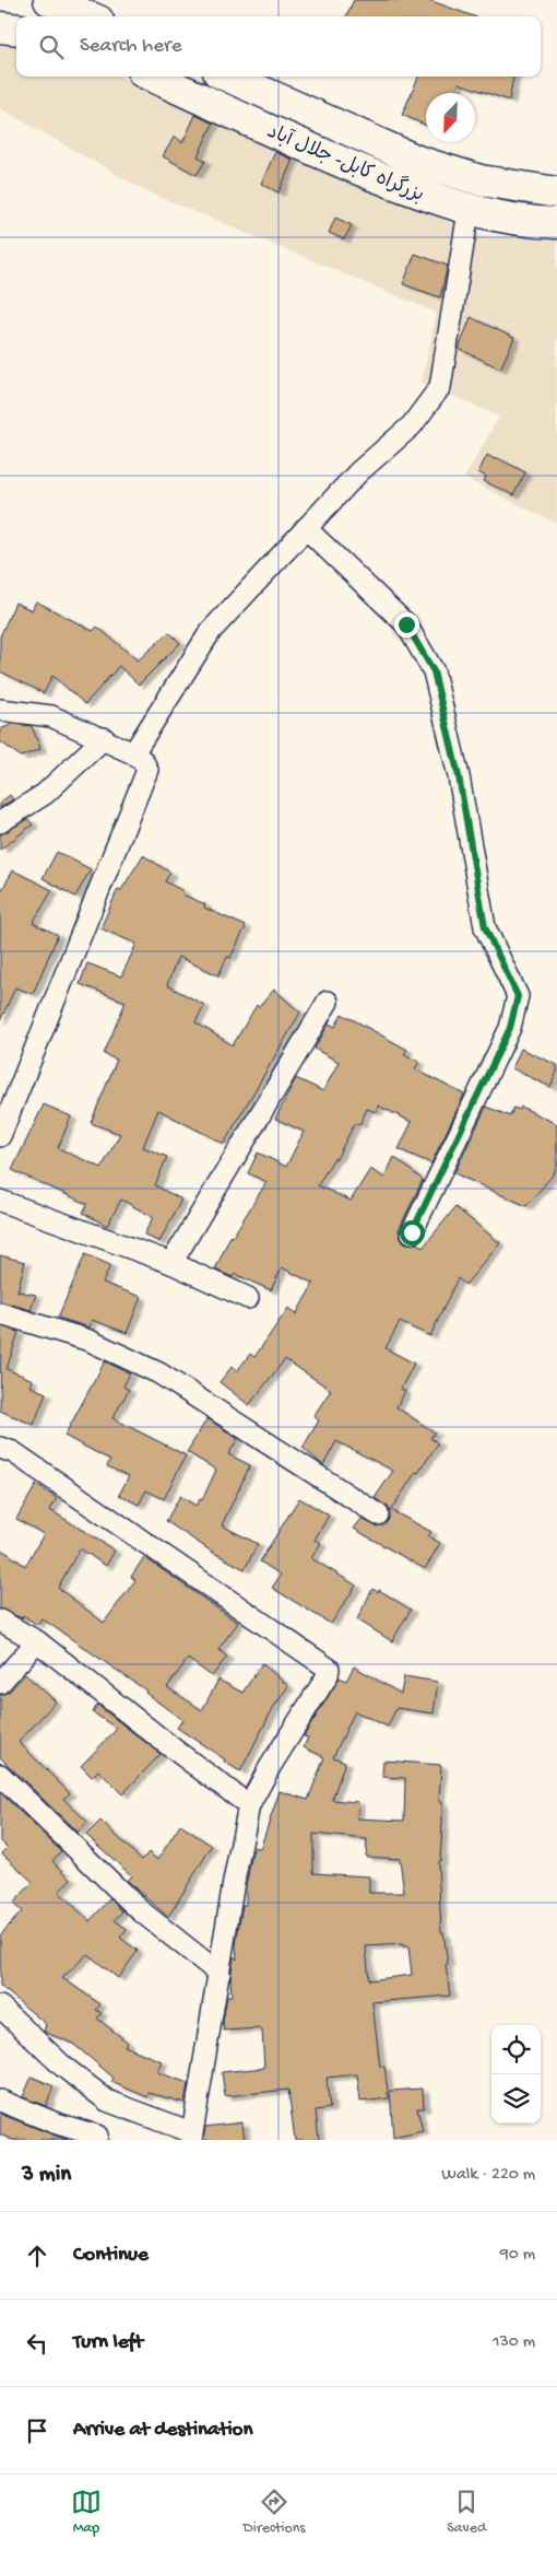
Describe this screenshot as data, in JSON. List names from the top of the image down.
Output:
{
  "streets": {
    "highway": ["بزرگراه کابل- جلال آباد"]
  },
  "north": "bottom left",
  "page": {
    "search": "Search here",
    "heading": ["3 min", "Walk · 220 m"],
    "list": [
      ["Continue", "90 m"],
      ["Turn left", "130 m"],
      "Arrive at destination"
    ],
    "nav": ["Map", "Directions", "Saved"]
  }
}
